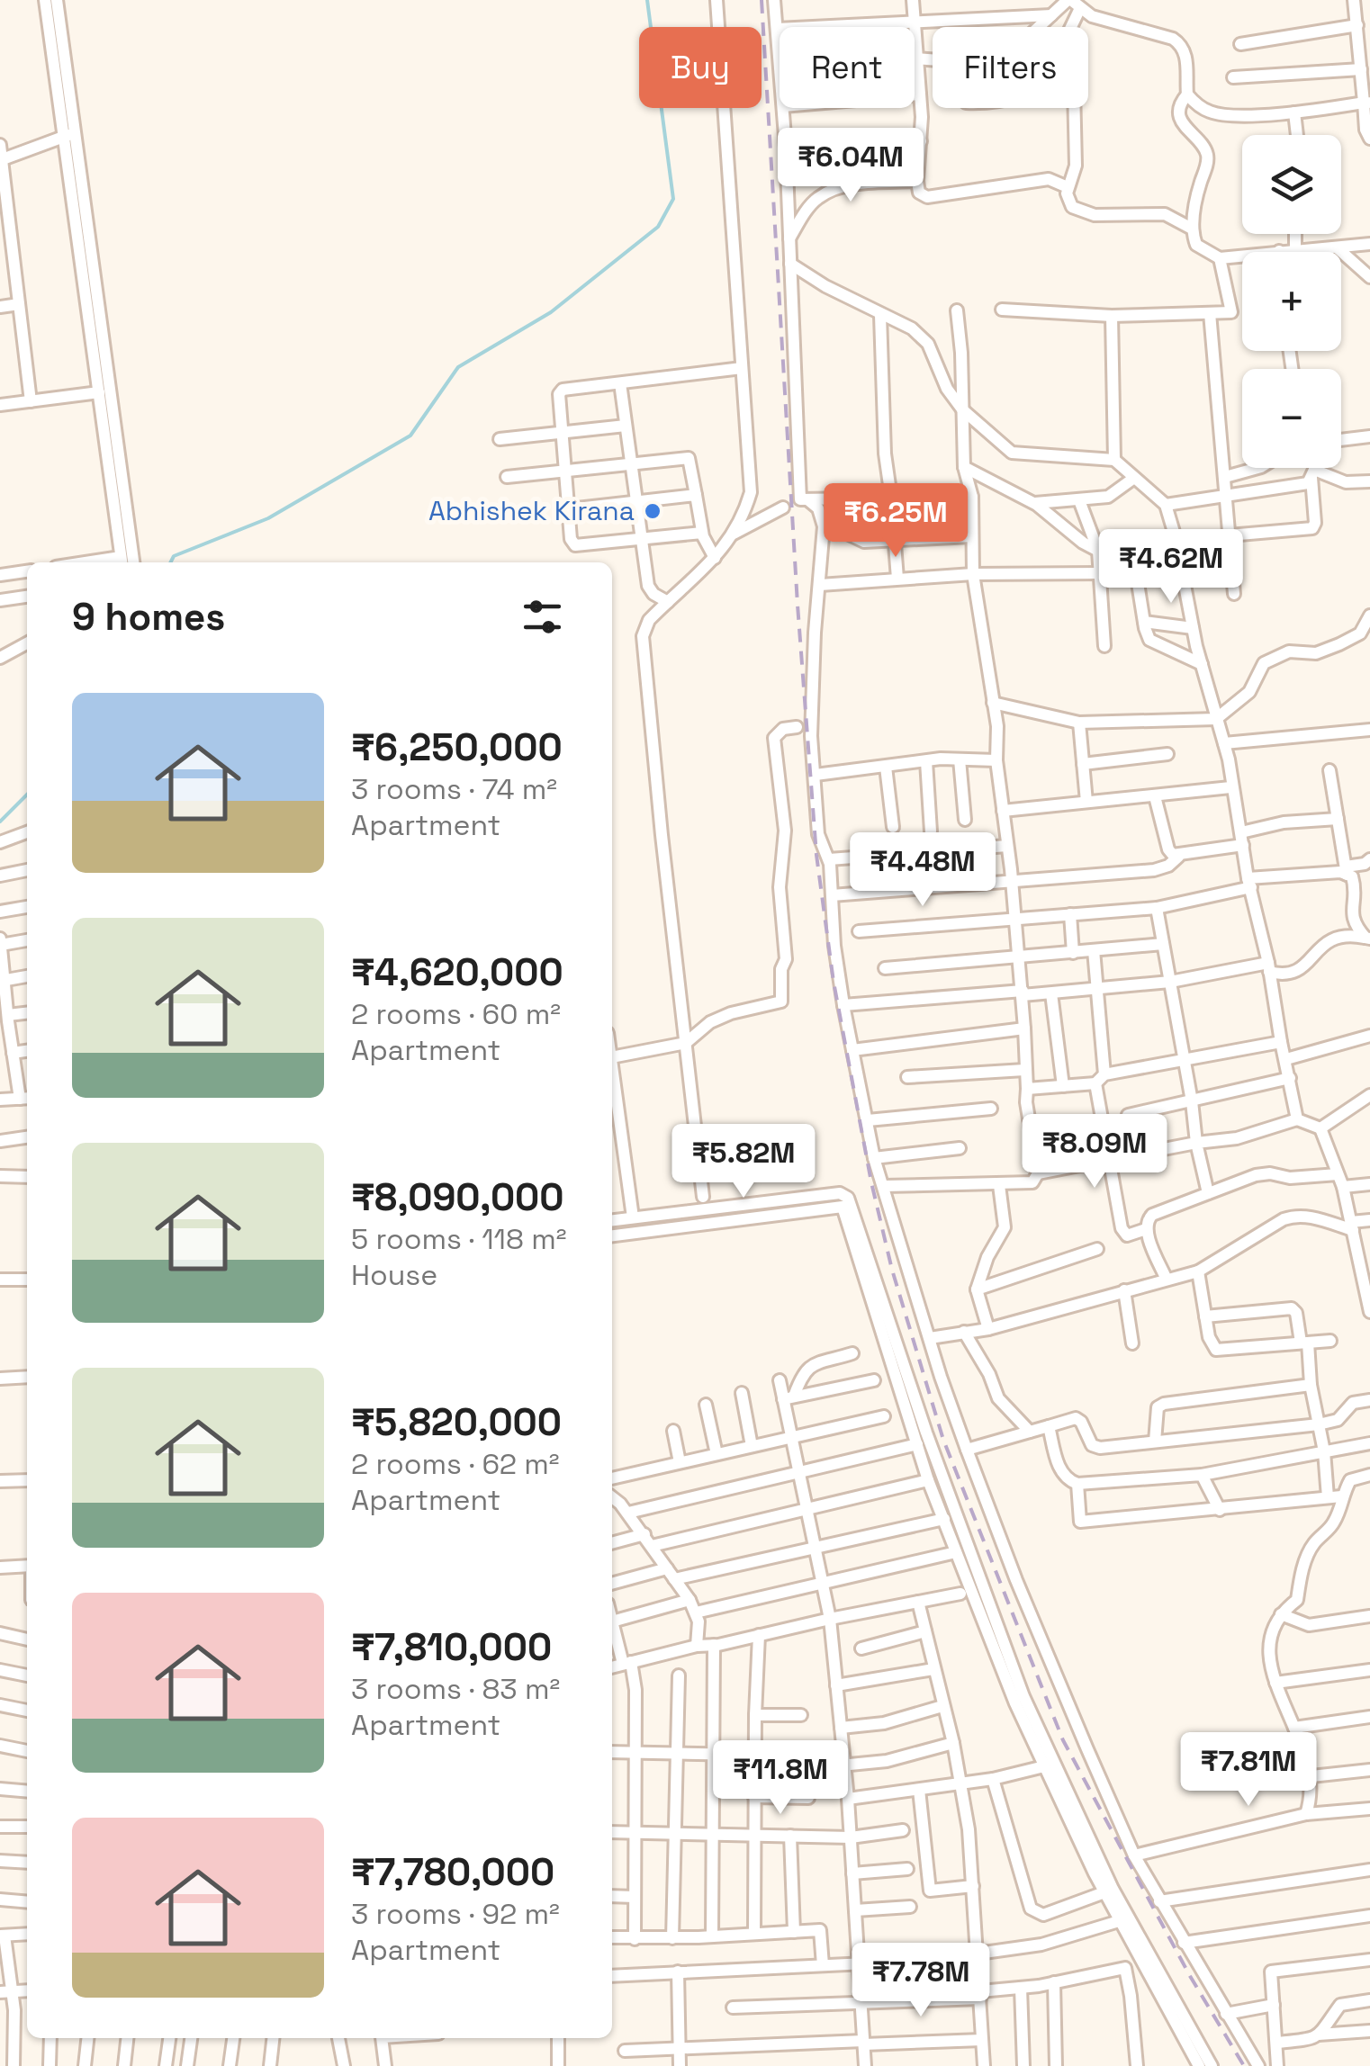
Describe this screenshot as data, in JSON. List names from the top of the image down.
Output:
{
  "places": ["Abhishek Kirana"],
  "page": {
    "chip": ["Buy", "Rent", "Filters"],
    "price": [
      "₹6.04M",
      "₹6.25M",
      "₹4.62M",
      "₹4.48M",
      "₹8.09M",
      "₹5.82M",
      "₹7.81M",
      "₹11.8M",
      "₹7.78M"
    ],
    "map_buttons": ["+", "−"],
    "heading": "9 homes",
    "list": [
      {
        "name": "₹6,250,000",
        "note": "3 rooms · 74 m² · Apartment"
      },
      {
        "name": "₹4,620,000",
        "note": "2 rooms · 60 m² · Apartment"
      },
      {
        "name": "₹8,090,000",
        "note": "5 rooms · 118 m² · House"
      },
      {
        "name": "₹5,820,000",
        "note": "2 rooms · 62 m² · Apartment"
      },
      {
        "name": "₹7,810,000",
        "note": "3 rooms · 83 m² · Apartment"
      },
      {
        "name": "₹7,780,000",
        "note": "3 rooms · 92 m² · Apartment"
      }
    ]
  }
}
